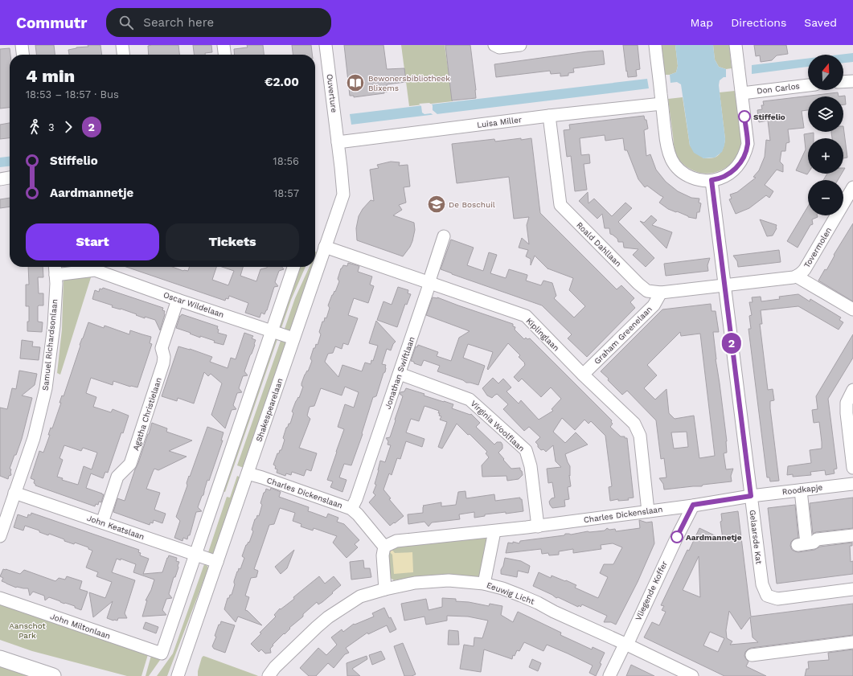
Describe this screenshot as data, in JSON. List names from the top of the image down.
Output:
{
  "streets": {
    "street": [
      "Don Carlos",
      "Ouverture",
      "Luisa Miller",
      "Roald Dahllaan",
      "Tovermolen",
      "Oscar Wildelaan",
      "Kiplinglaan",
      "Graham Greenelaan",
      "Samuel Richardsonlaan",
      "Jonathan Swiftlaan",
      "Shakespearelaan",
      "Agatha Christielaan",
      "Virginia Woolflaan",
      "Roodkapje",
      "Charles Dickenslaan",
      "John Keatslaan",
      "Gelaarsde Kat",
      "Vliegende Koffer",
      "Eeuwig Licht",
      "John Miltonlaan"
    ]
  },
  "crossings": [
    ["Ouverture", "Luisa Miller"],
    ["Ouverture", "Shakespearelaan"],
    ["Luisa Miller", "Roald Dahllaan"],
    ["Luisa Miller", "Shakespearelaan"],
    ["Roald Dahllaan", "Graham Greenelaan"],
    ["Roald Dahllaan", "Gelaarsde Kat"],
    ["Oscar Wildelaan", "Shakespearelaan"],
    ["Oscar Wildelaan", "Agatha Christielaan"],
    ["Kiplinglaan", "Graham Greenelaan"],
    ["Kiplinglaan", "Jonathan Swiftlaan"],
    ["Kiplinglaan", "Shakespearelaan"],
    ["Kiplinglaan", "Charles Dickenslaan"],
    ["Samuel Richardsonlaan", "John Keatslaan"],
    ["Jonathan Swiftlaan", "Virginia Woolflaan"],
    ["Jonathan Swiftlaan", "Charles Dickenslaan"],
    ["Shakespearelaan", "Charles Dickenslaan"],
    ["Shakespearelaan", "John Keatslaan"],
    ["Agatha Christielaan", "John Keatslaan"],
    ["Virginia Woolflaan", "Charles Dickenslaan"],
    ["Roodkapje", "Charles Dickenslaan"],
    ["Roodkapje", "Gelaarsde Kat"],
    ["Charles Dickenslaan", "Gelaarsde Kat"],
    ["Charles Dickenslaan", "Vliegende Koffer"],
    ["John Keatslaan", "John Miltonlaan"],
    ["Vliegende Koffer", "Eeuwig Licht"]
  ],
  "parks": ["Aanschot Park"],
  "places": {
    "library": ["Bewonersbibliotheek Blixems"],
    "other": ["Stiffelio", "Aardmannetje"],
    "school or university": ["De Boschuil"]
  },
  "lines": ["bus line 2"],
  "north": "top",
  "page": {
    "header": "Commutr",
    "search": "Search here",
    "nav": ["Map", "Directions", "Saved"],
    "on_map": "2",
    "map_buttons": ["+", "−"],
    "heading": ["4 min", "18:53 – 18:57 · Bus", "€2.00"],
    "legs": ["3", "2"],
    "list": [
      {
        "name": "Stiffelio",
        "value": "18:56"
      },
      {
        "name": "Aardmannetje",
        "value": "18:57"
      }
    ],
    "buttons": ["Start", "Tickets"]
  }
}
